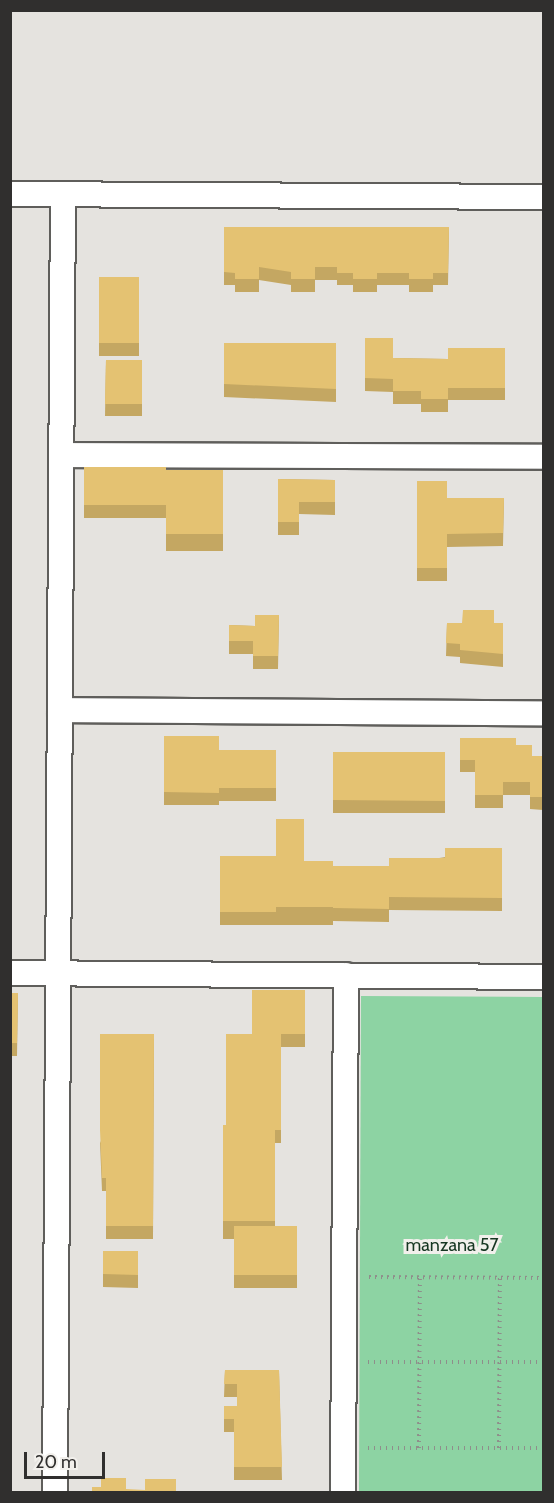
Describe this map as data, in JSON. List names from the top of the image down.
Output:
{
  "parks": ["manzana 57"],
  "scale_bar": "20 m"
}
